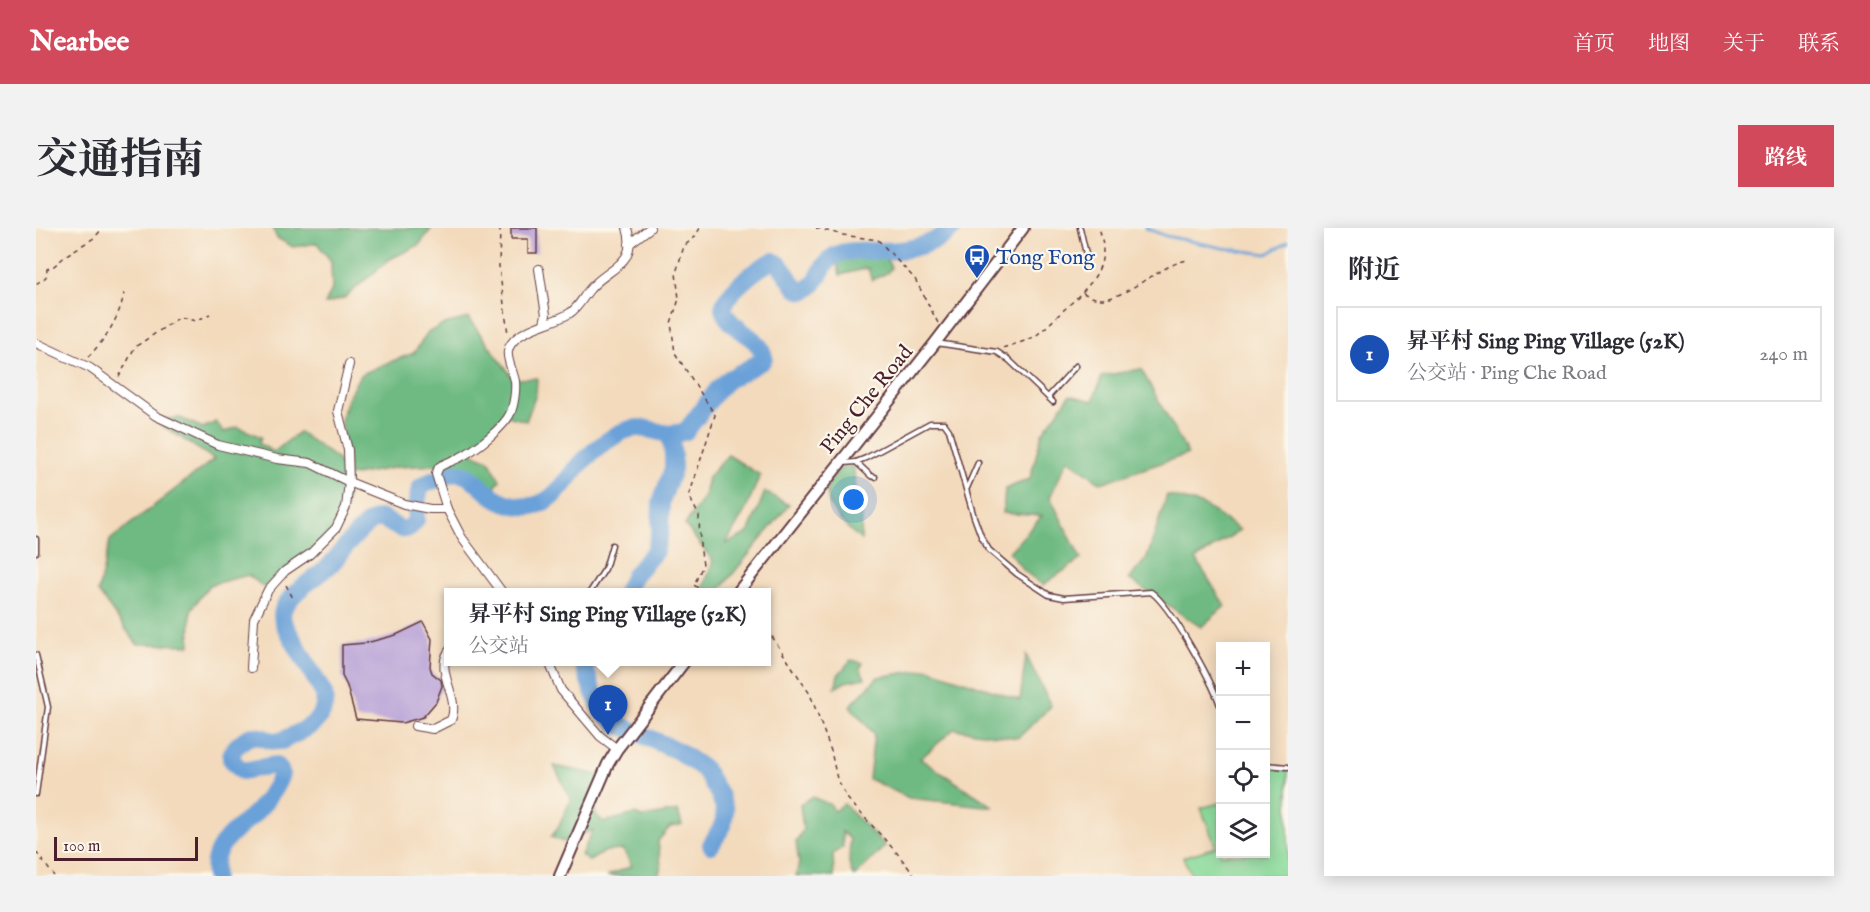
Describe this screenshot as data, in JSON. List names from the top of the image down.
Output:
{
  "streets": {
    "street": ["Ping Che Road"]
  },
  "places": {
    "bus stop": ["Tong Fong"]
  },
  "scale_bar": "100 m",
  "page": {
    "header": "Nearbee",
    "nav": [
      "首页",
      "地图",
      "关于",
      "联系"
    ],
    "title": "交通指南",
    "buttons": "路线",
    "heading": "附近",
    "list": [
      {
        "mark": "1",
        "name": "昇平村 Sing Ping Village (52K)",
        "note": "公交站 · Ping Che Road",
        "value": "240 m"
      }
    ],
    "popup": ["昇平村 Sing Ping Village (52K)", "公交站"],
    "map_buttons": ["+", "−"],
    "pins": "1",
    "scale": "100 m"
  }
}
